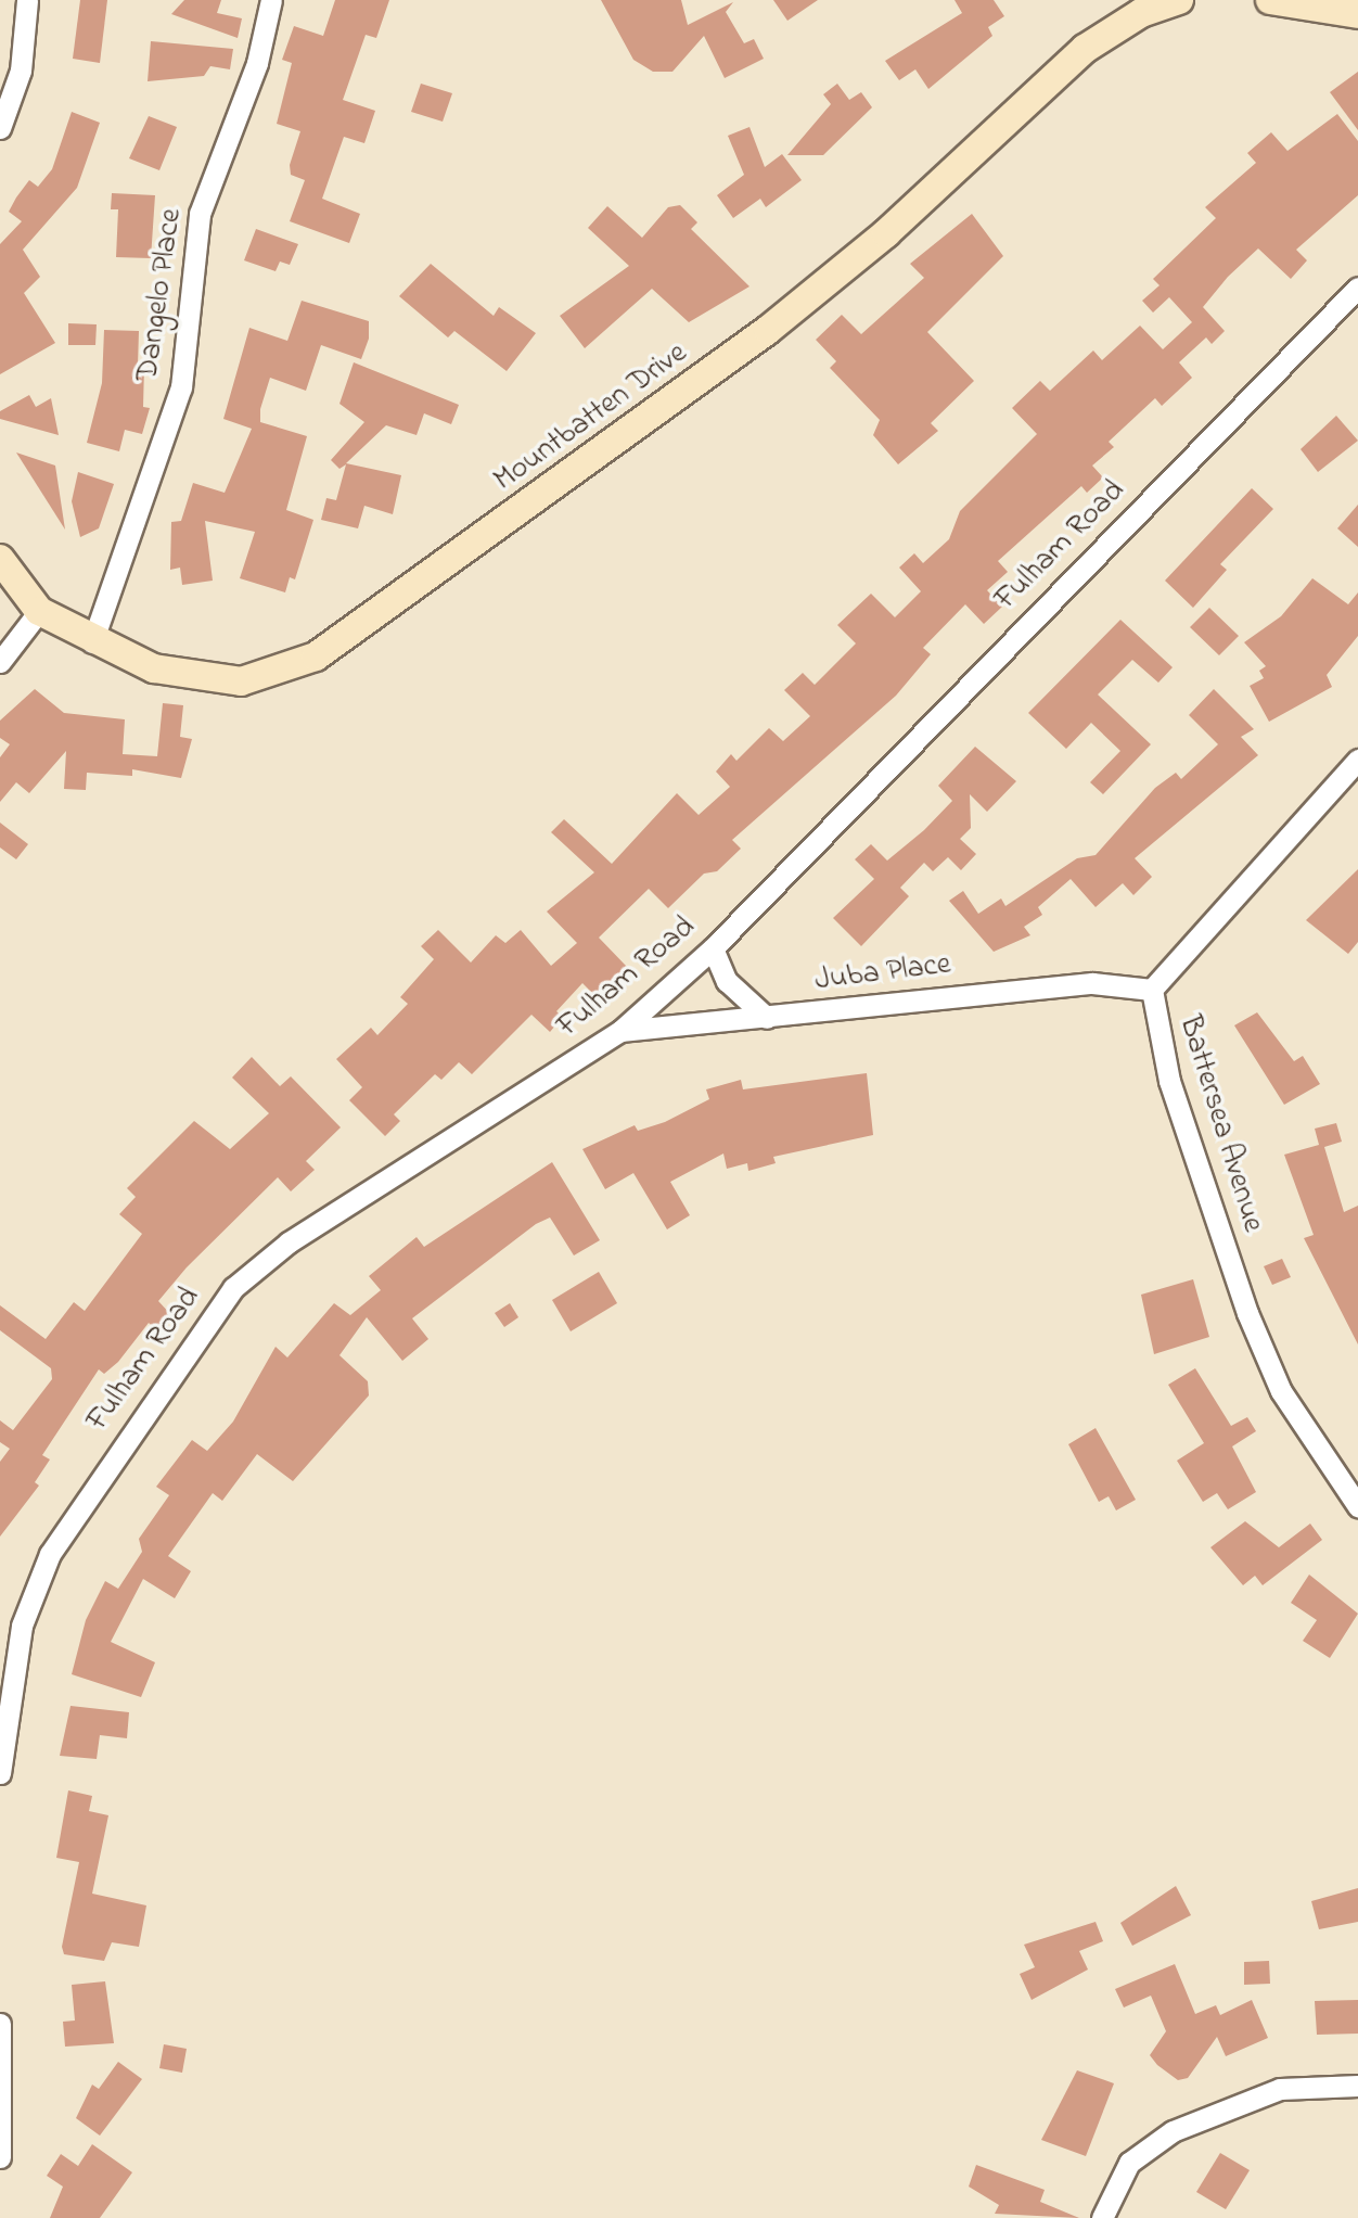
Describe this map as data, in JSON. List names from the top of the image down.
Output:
{
  "streets": {
    "main road": ["Mountbatten Drive"],
    "street": [
      "Dangelo Place",
      "Fulham Road",
      "Juba Place",
      "Battersea Avenue"
    ]
  },
  "crossings": [
    ["Dangelo Place", "Mountbatten Drive"],
    ["Fulham Road", "Juba Place"],
    ["Juba Place", "Battersea Avenue"]
  ]
}
